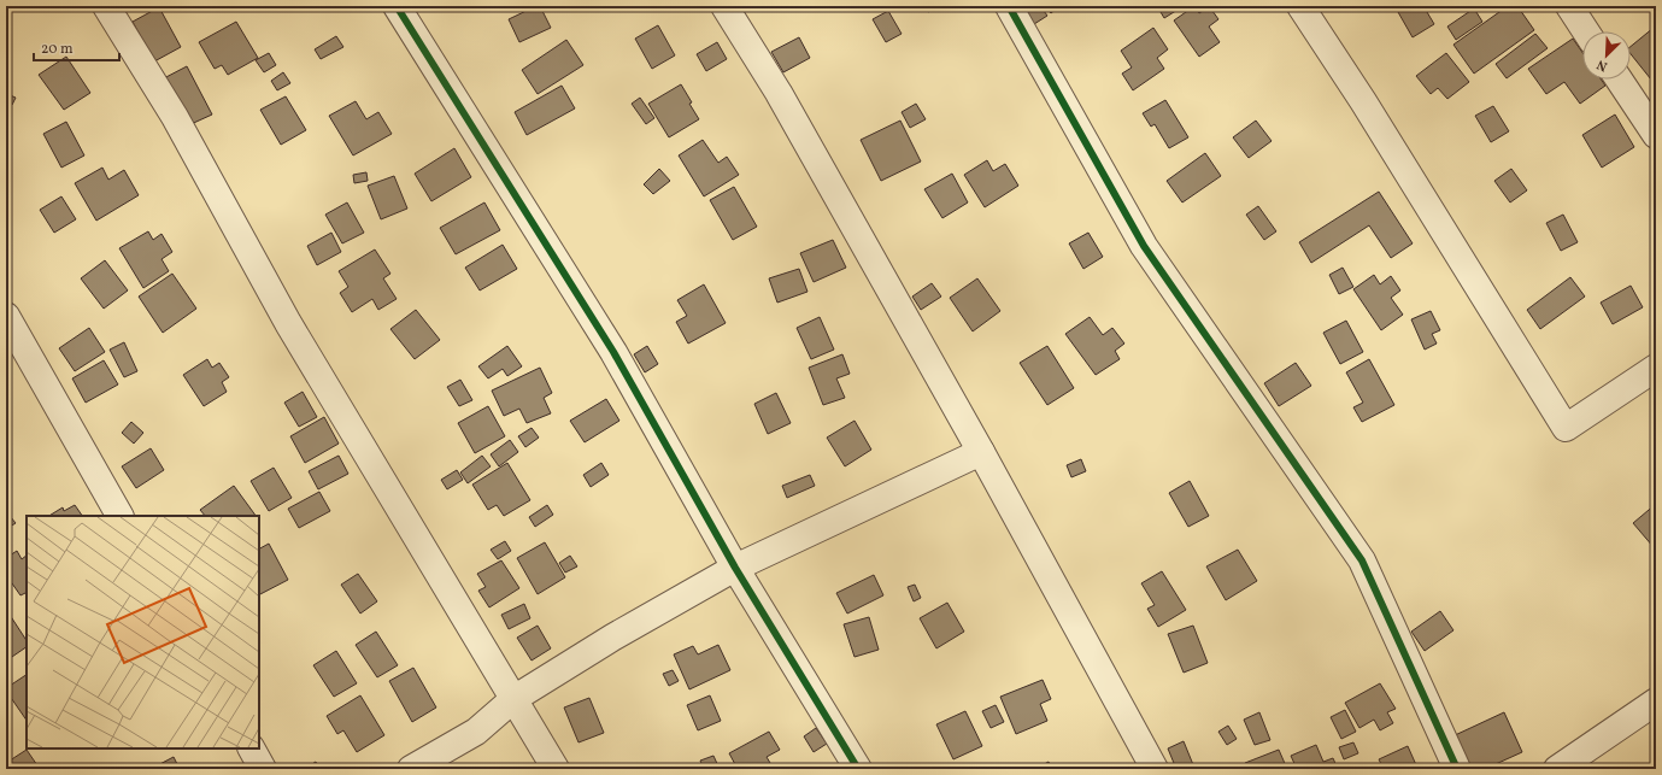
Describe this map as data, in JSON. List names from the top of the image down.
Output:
{
  "scale_bar": "20 m",
  "north": "bottom left"
}
